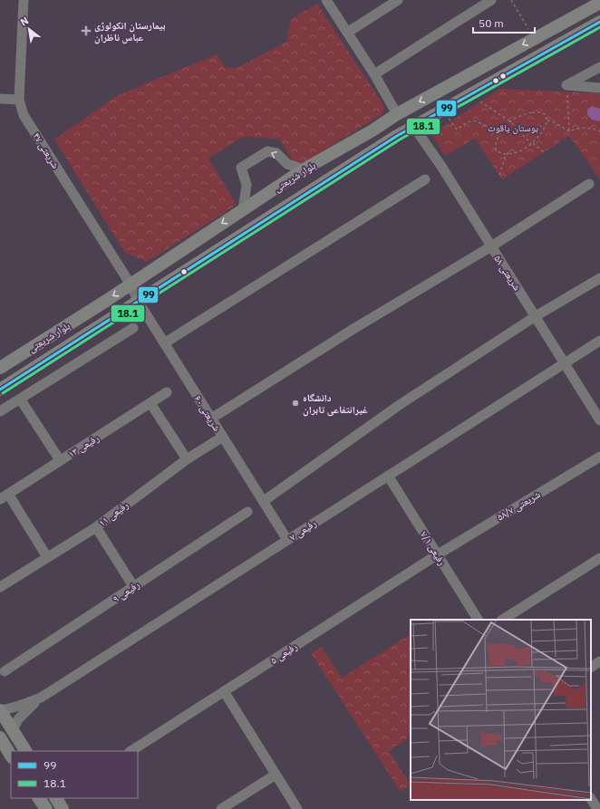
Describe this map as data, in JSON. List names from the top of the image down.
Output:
{
  "streets": {
    "main road": ["بلوار شریعتی"],
    "street": [
      "شریعتی ۴۷",
      "شریعتی ۵۸",
      "شریعتی ۶۰",
      "رفیعی ۱۳",
      "شریعتی ۵۸/۷",
      "رفیعی ۱۱",
      "رفیعی ۷",
      "رفیعی ۷/۱",
      "رفیعی ۹",
      "رفیعی ۵"
    ]
  },
  "crossings": [
    ["شریعتی ۴۷", "بلوار شریعتی"],
    ["شریعتی ۴۷", "شریعتی ۶۰"],
    ["بلوار شریعتی", "شریعتی ۵۸"],
    ["بلوار شریعتی", "شریعتی ۶۰"],
    ["شریعتی ۵۸", "رفیعی ۷"],
    ["شریعتی ۶۰", "رفیعی ۱۱"],
    ["شریعتی ۶۰", "رفیعی ۷"],
    ["شریعتی ۵۸/۷", "رفیعی ۷/۱"],
    ["شریعتی ۵۸/۷", "رفیعی ۵"],
    ["رفیعی ۷", "رفیعی ۷/۱"],
    ["رفیعی ۷/۱", "رفیعی ۵"]
  ],
  "parks": ["بوستان یاقوت"],
  "places": {
    "health": ["بیمارستان انکولوژی عباس ناظران"],
    "other": ["دانشگاه غیرانتفاعی تابران"]
  },
  "lines": ["transit line 99", "transit line 18.1"],
  "legend": ["99", "18.1"],
  "scale_bar": "50 m",
  "north": "top left"
}
